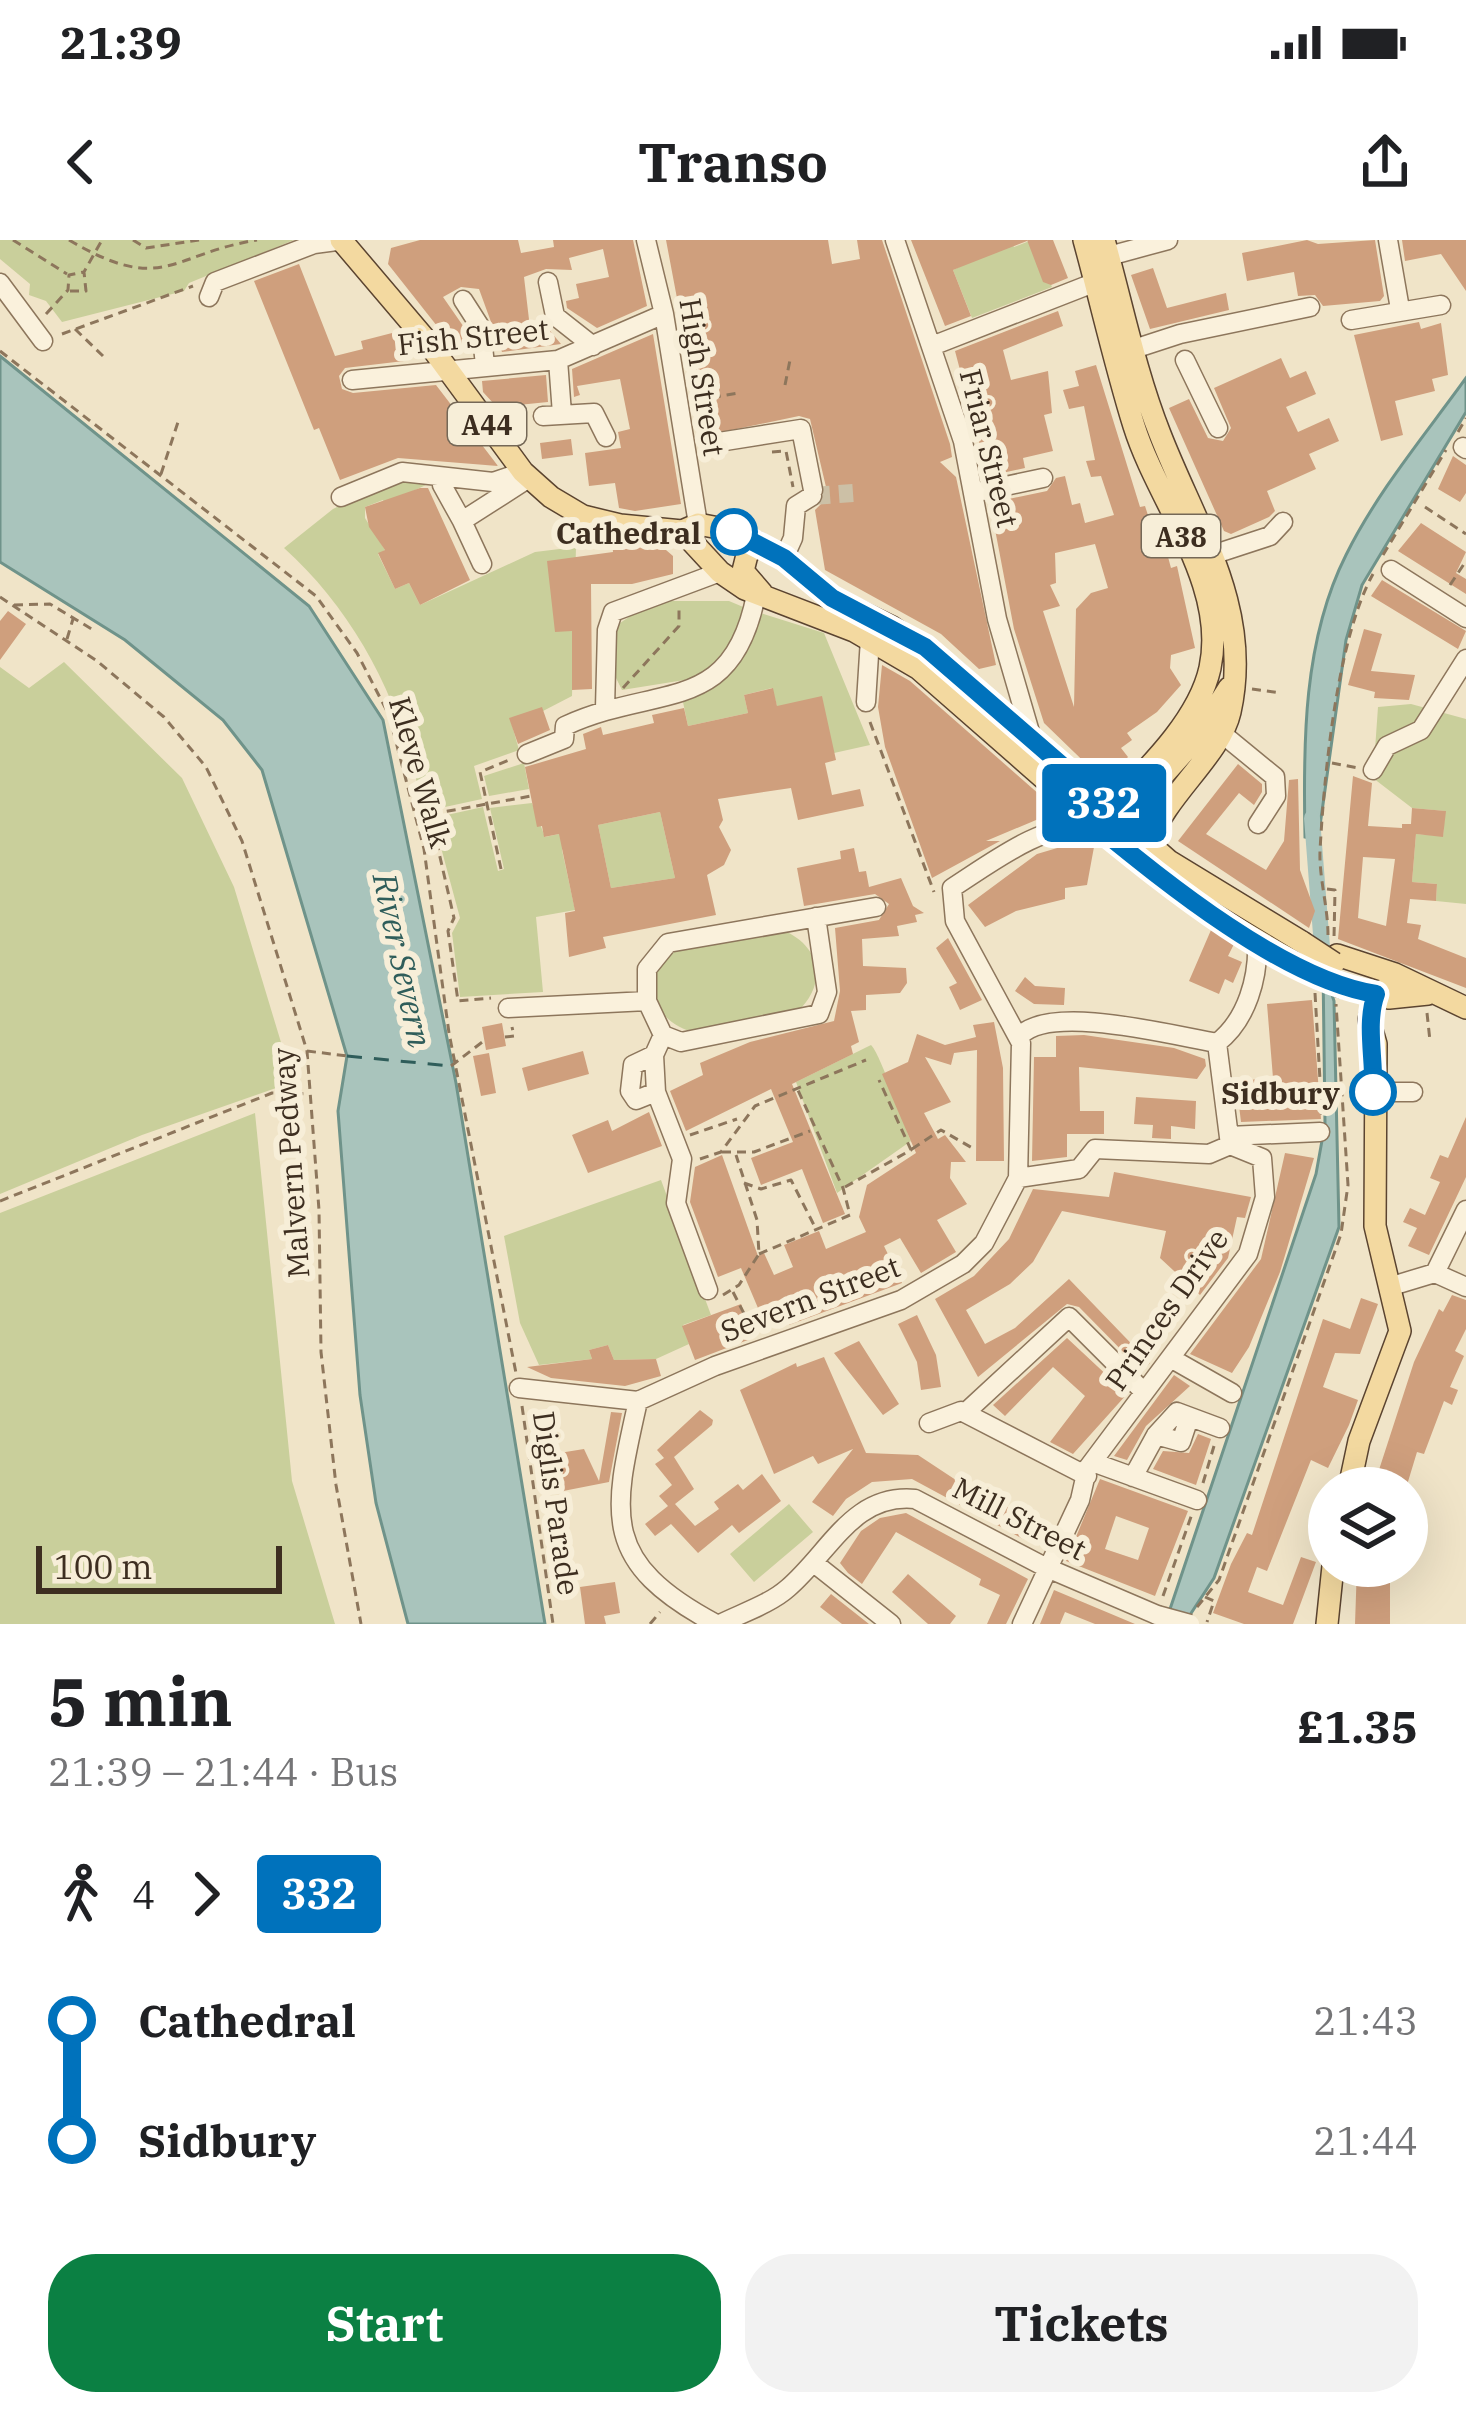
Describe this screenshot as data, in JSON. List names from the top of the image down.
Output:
{
  "streets": {
    "main road": ["A44", "A38"],
    "street": [
      "Fish Street",
      "High Street",
      "Friar Street",
      "Severn Street",
      "Princes Drive",
      "Mill Street"
    ],
    "path": ["Kleve Walk", "Malvern Pedway", "Diglis Parade"]
  },
  "crossings": [
    ["Fish Street", "High Street"],
    ["Fish Street", "A44"],
    ["High Street", "A44"],
    ["A44", "Friar Street"],
    ["A44", "A38"],
    ["Severn Street", "Diglis Parade"],
    ["Severn Street", "Mill Street"],
    ["Princes Drive", "Mill Street"]
  ],
  "water": ["River Severn"],
  "places": ["Cathedral", "Sidbury"],
  "lines": ["bus line 332"],
  "scale_bar": "100 m",
  "page": {
    "status": "21:39",
    "header": "Transo",
    "on_map": "332",
    "scale": "100 m",
    "heading": ["5 min", "21:39 – 21:44 · Bus", "£1.35"],
    "legs": ["4", "332"],
    "list": [
      {
        "name": "Cathedral",
        "value": "21:43"
      },
      {
        "name": "Sidbury",
        "value": "21:44"
      }
    ],
    "buttons": ["Start", "Tickets"]
  }
}
